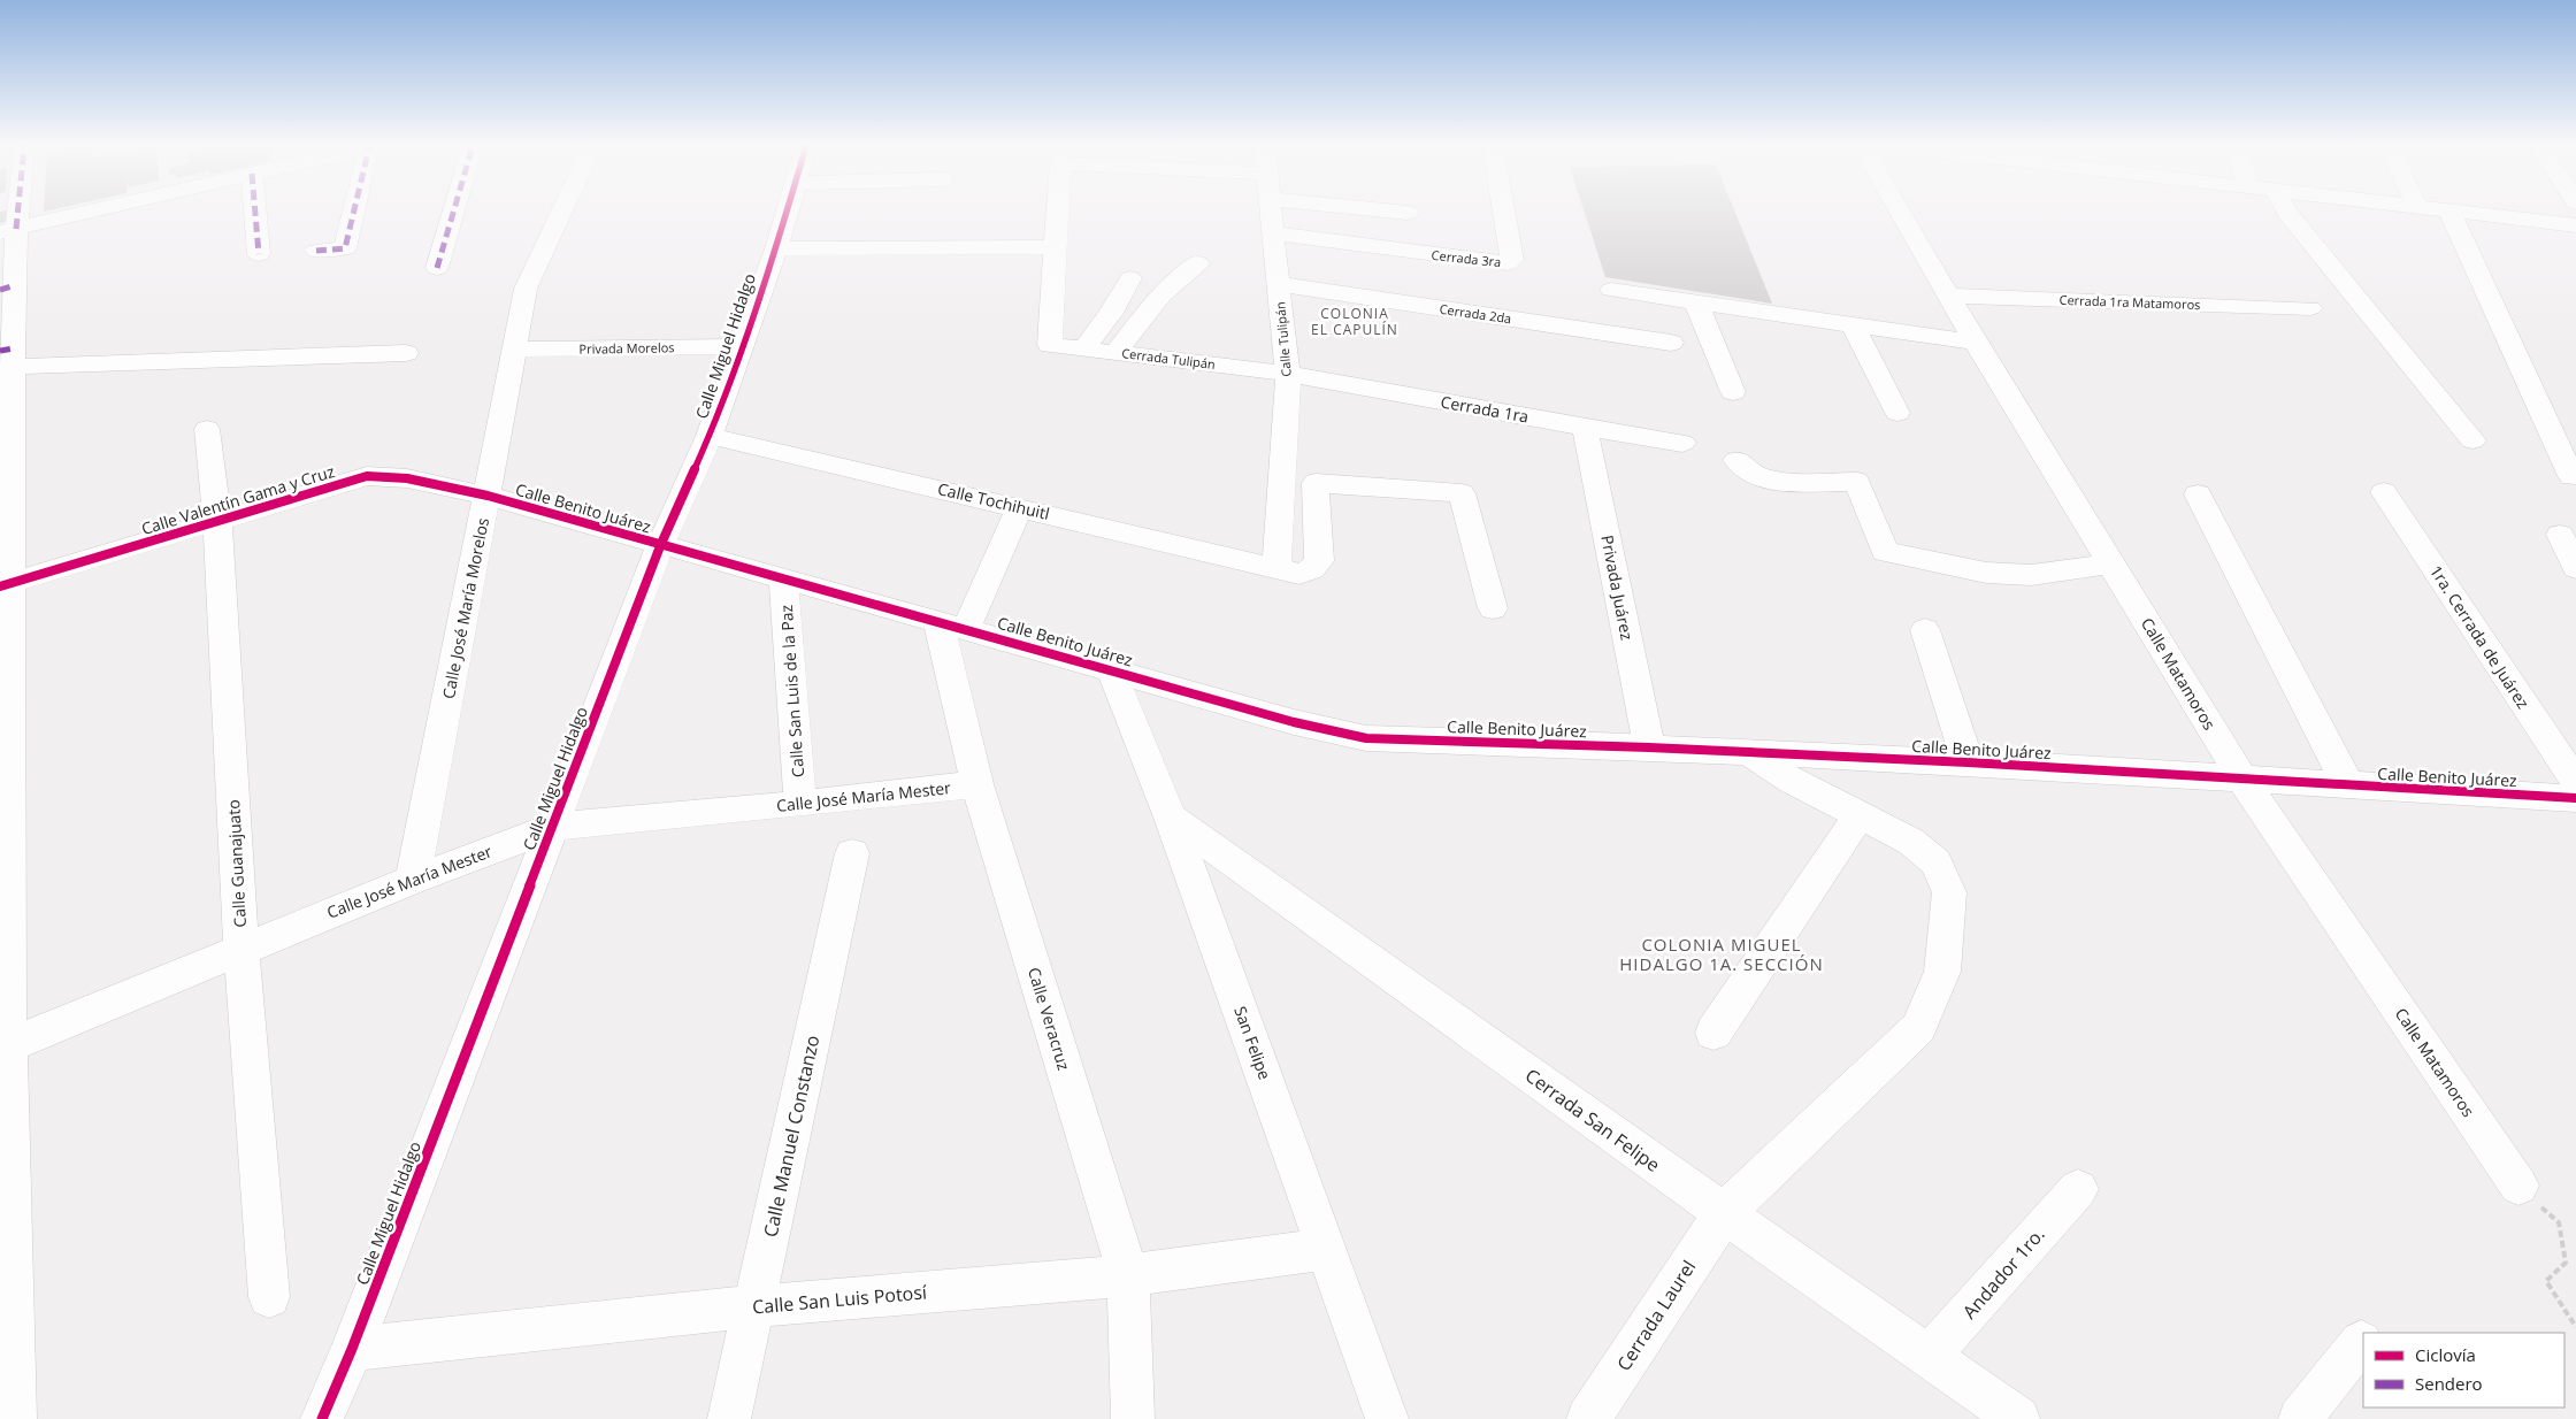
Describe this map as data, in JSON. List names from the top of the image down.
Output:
{
  "streets": {
    "street": [
      "Cerrada 3ra",
      "Cerrada 1ra Matamoros",
      "Cerrada 2da",
      "Calle Tulipán",
      "Calle Miguel Hidalgo",
      "Privada Morelos",
      "Cerrada Tulipán",
      "Cerrada 1ra",
      "Calle Valentín Gama y Cruz",
      "Calle Tochihuitl",
      "Calle Benito Juárez",
      "Privada Juárez",
      "Calle José María Morelos",
      "1ra. Cerrada de Juárez",
      "Calle Matamoros",
      "Calle San Luis de la Paz",
      "Calle José María Mester",
      "Calle Guanajuato",
      "Calle Veracruz",
      "San Felipe",
      "Cerrada San Felipe",
      "Calle Manuel Constanzo",
      "Andador 1ro.",
      "Calle San Luis Potosí",
      "Cerrada Laurel"
    ]
  },
  "crossings": [
    ["Cerrada 3ra", "Calle Tulipán"],
    ["Cerrada 1ra Matamoros", "Calle Matamoros"],
    ["Cerrada 2da", "Calle Tulipán"],
    ["Calle Tulipán", "Cerrada Tulipán"],
    ["Calle Tulipán", "Cerrada 1ra"],
    ["Calle Tulipán", "Calle Tochihuitl"],
    ["Calle Miguel Hidalgo", "Privada Morelos"],
    ["Calle Miguel Hidalgo", "Calle Tochihuitl"],
    ["Calle Miguel Hidalgo", "Calle Benito Juárez"],
    ["Calle Miguel Hidalgo", "Calle José María Mester"],
    ["Calle Miguel Hidalgo", "Calle San Luis Potosí"],
    ["Privada Morelos", "Calle José María Morelos"],
    ["Cerrada Tulipán", "Cerrada 1ra"],
    ["Cerrada 1ra", "Privada Juárez"],
    ["Calle Valentín Gama y Cruz", "Calle Benito Juárez"],
    ["Calle Valentín Gama y Cruz", "Calle José María Morelos"],
    ["Calle Valentín Gama y Cruz", "Calle Guanajuato"],
    ["Calle Benito Juárez", "Privada Juárez"],
    ["Calle Benito Juárez", "Calle José María Morelos"],
    ["Calle Benito Juárez", "Calle Matamoros"],
    ["Calle Benito Juárez", "Calle San Luis de la Paz"],
    ["Calle Benito Juárez", "Calle Veracruz"],
    ["Calle Benito Juárez", "San Felipe"],
    ["Calle Benito Juárez", "Cerrada Laurel"],
    ["Calle José María Morelos", "Calle José María Mester"],
    ["Calle San Luis de la Paz", "Calle José María Mester"],
    ["Calle José María Mester", "Calle Guanajuato"],
    ["Calle José María Mester", "Calle Veracruz"],
    ["Calle Veracruz", "Calle San Luis Potosí"],
    ["San Felipe", "Cerrada San Felipe"],
    ["San Felipe", "Calle San Luis Potosí"],
    ["Cerrada San Felipe", "Andador 1ro."],
    ["Cerrada San Felipe", "Cerrada Laurel"],
    ["Calle Manuel Constanzo", "Calle San Luis Potosí"]
  ],
  "districts": ["COLONIA EL CAPULÍN", "COLONIA MIGUEL HIDALGO 1A. SECCIÓN"],
  "legend": ["Ciclovía", "Sendero"]
}
